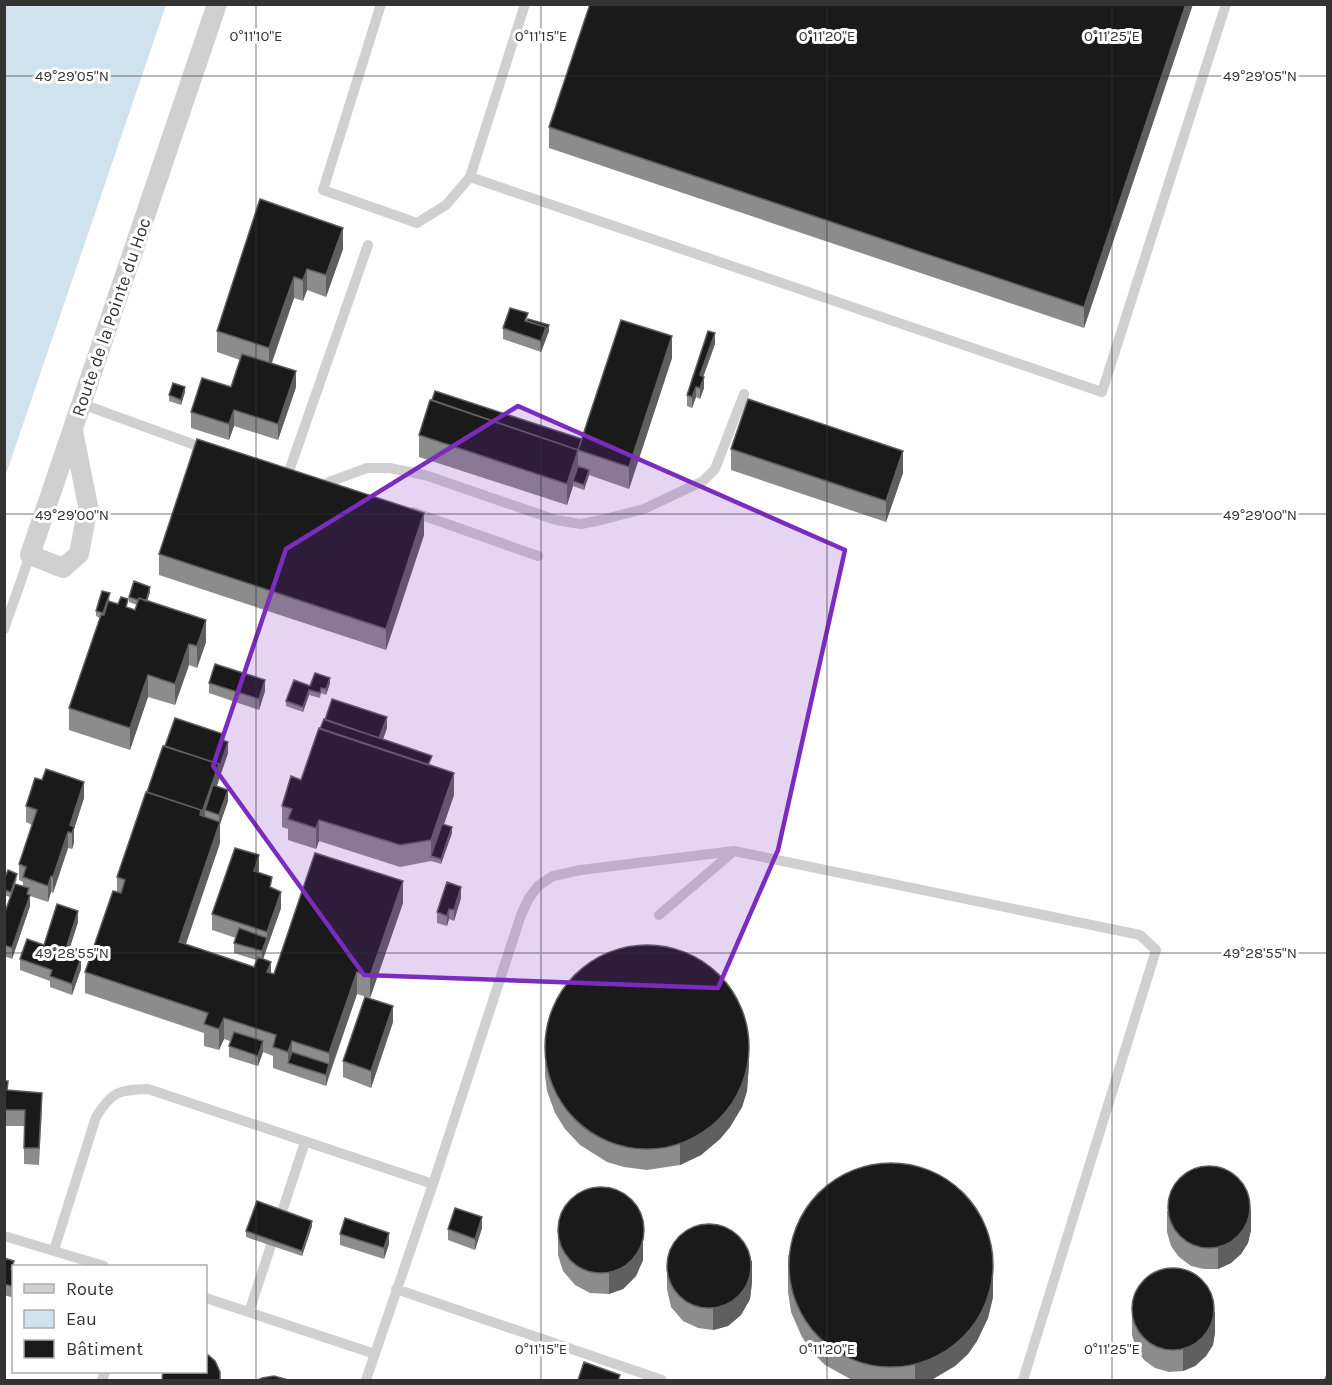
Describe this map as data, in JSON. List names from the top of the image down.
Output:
{
  "streets": {
    "street": ["Route de la Pointe du Hoc"]
  },
  "legend": ["Route", "Eau", "Bâtiment"],
  "coordinates": [
    "0°11'10\"E",
    "0°11'15\"E",
    "0°11'20\"E",
    "0°11'25\"E",
    "49°29'05\"N",
    "49°29'00\"N",
    "49°28'55\"N"
  ]
}
